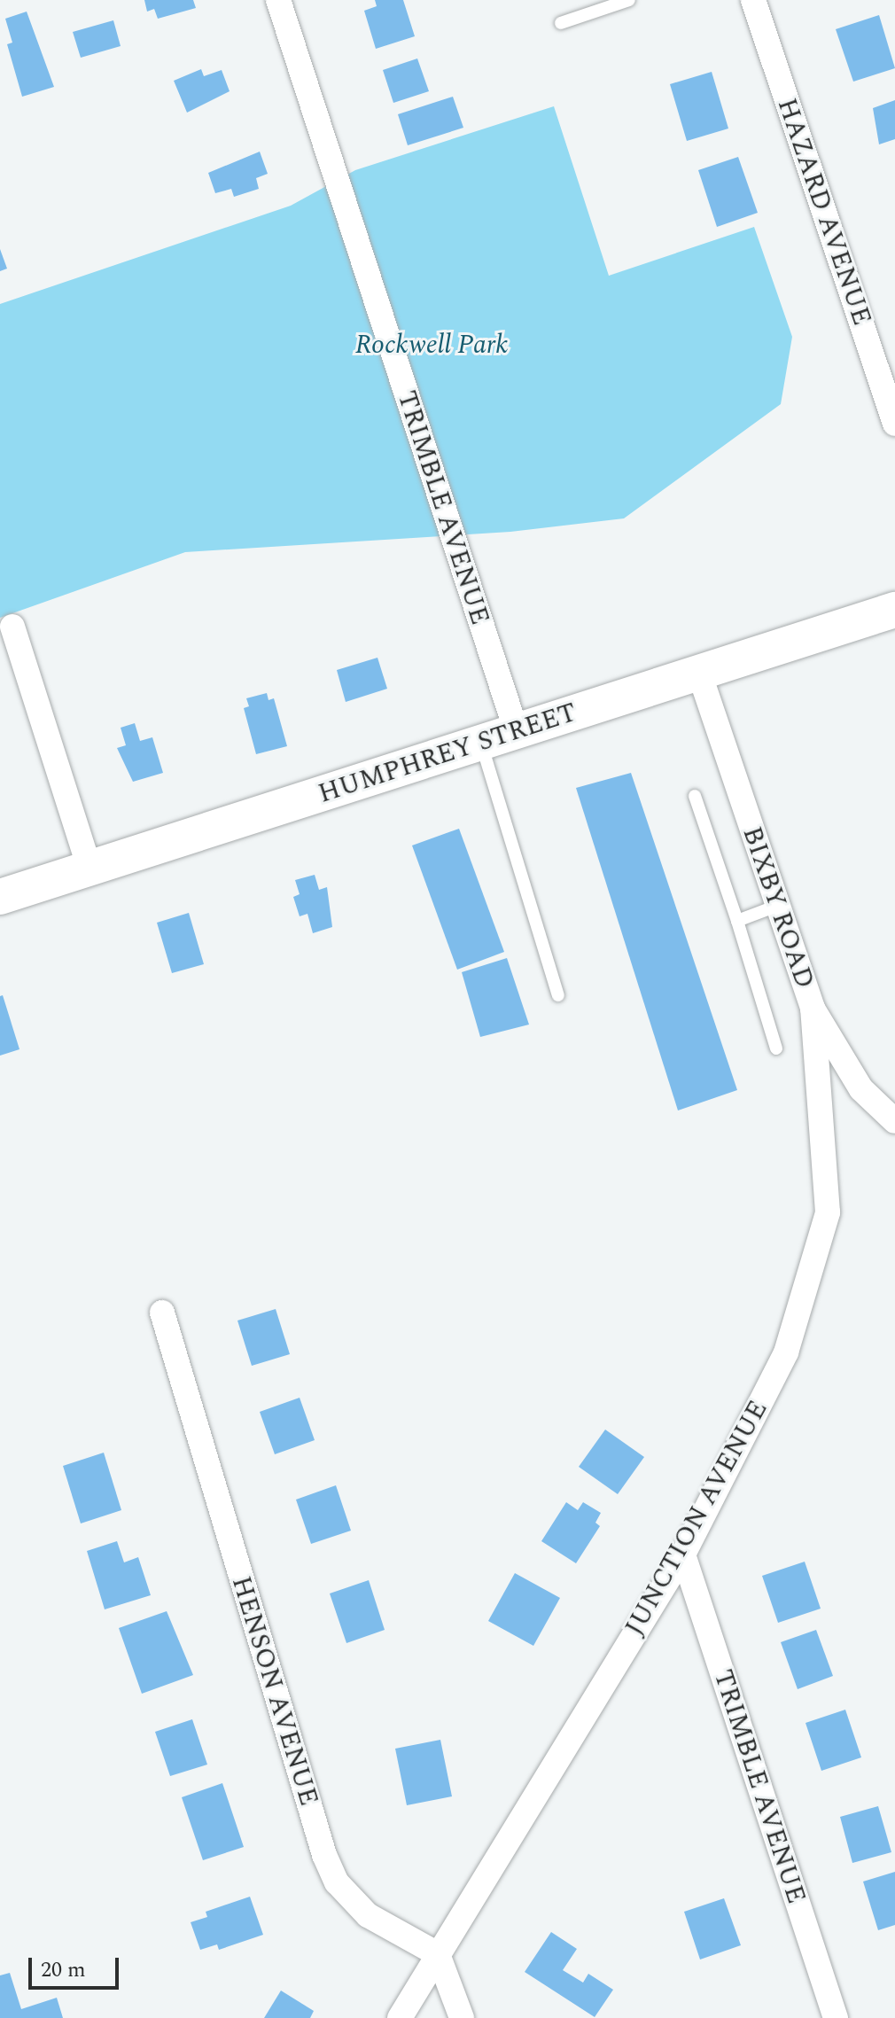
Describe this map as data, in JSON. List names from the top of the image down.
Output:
{
  "streets": {
    "street": [
      "HAZARD AVENUE",
      "TRIMBLE AVENUE",
      "HUMPHREY STREET",
      "BIXBY ROAD",
      "JUNCTION AVENUE",
      "HENSON AVENUE"
    ]
  },
  "crossings": [
    ["TRIMBLE AVENUE", "HUMPHREY STREET"],
    ["TRIMBLE AVENUE", "JUNCTION AVENUE"],
    ["HUMPHREY STREET", "BIXBY ROAD"],
    ["BIXBY ROAD", "JUNCTION AVENUE"],
    ["JUNCTION AVENUE", "HENSON AVENUE"]
  ],
  "parks": ["Rockwell Park"],
  "scale_bar": "20 m"
}
